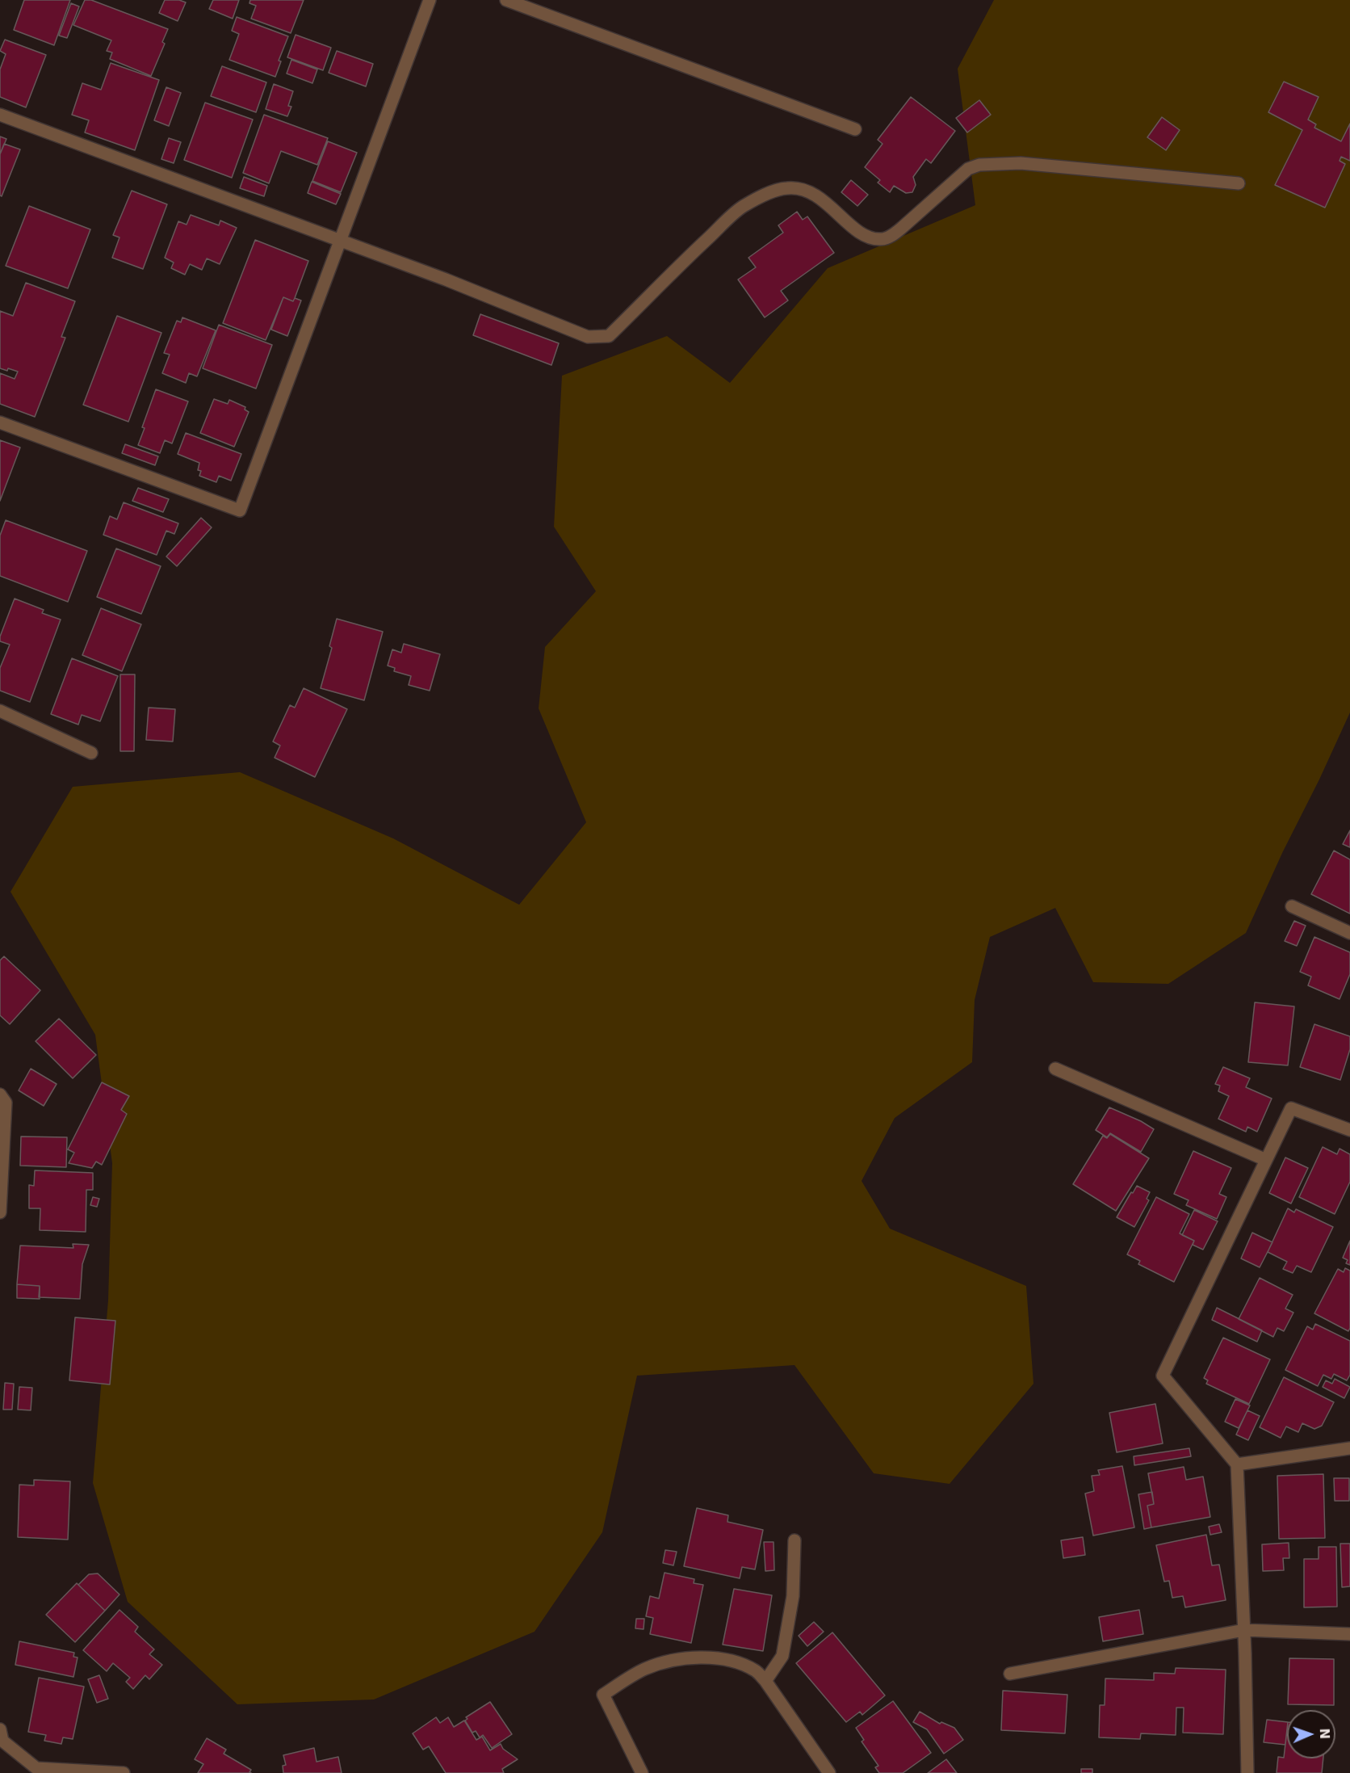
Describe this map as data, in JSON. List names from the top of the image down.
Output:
{
  "north": "right"
}
